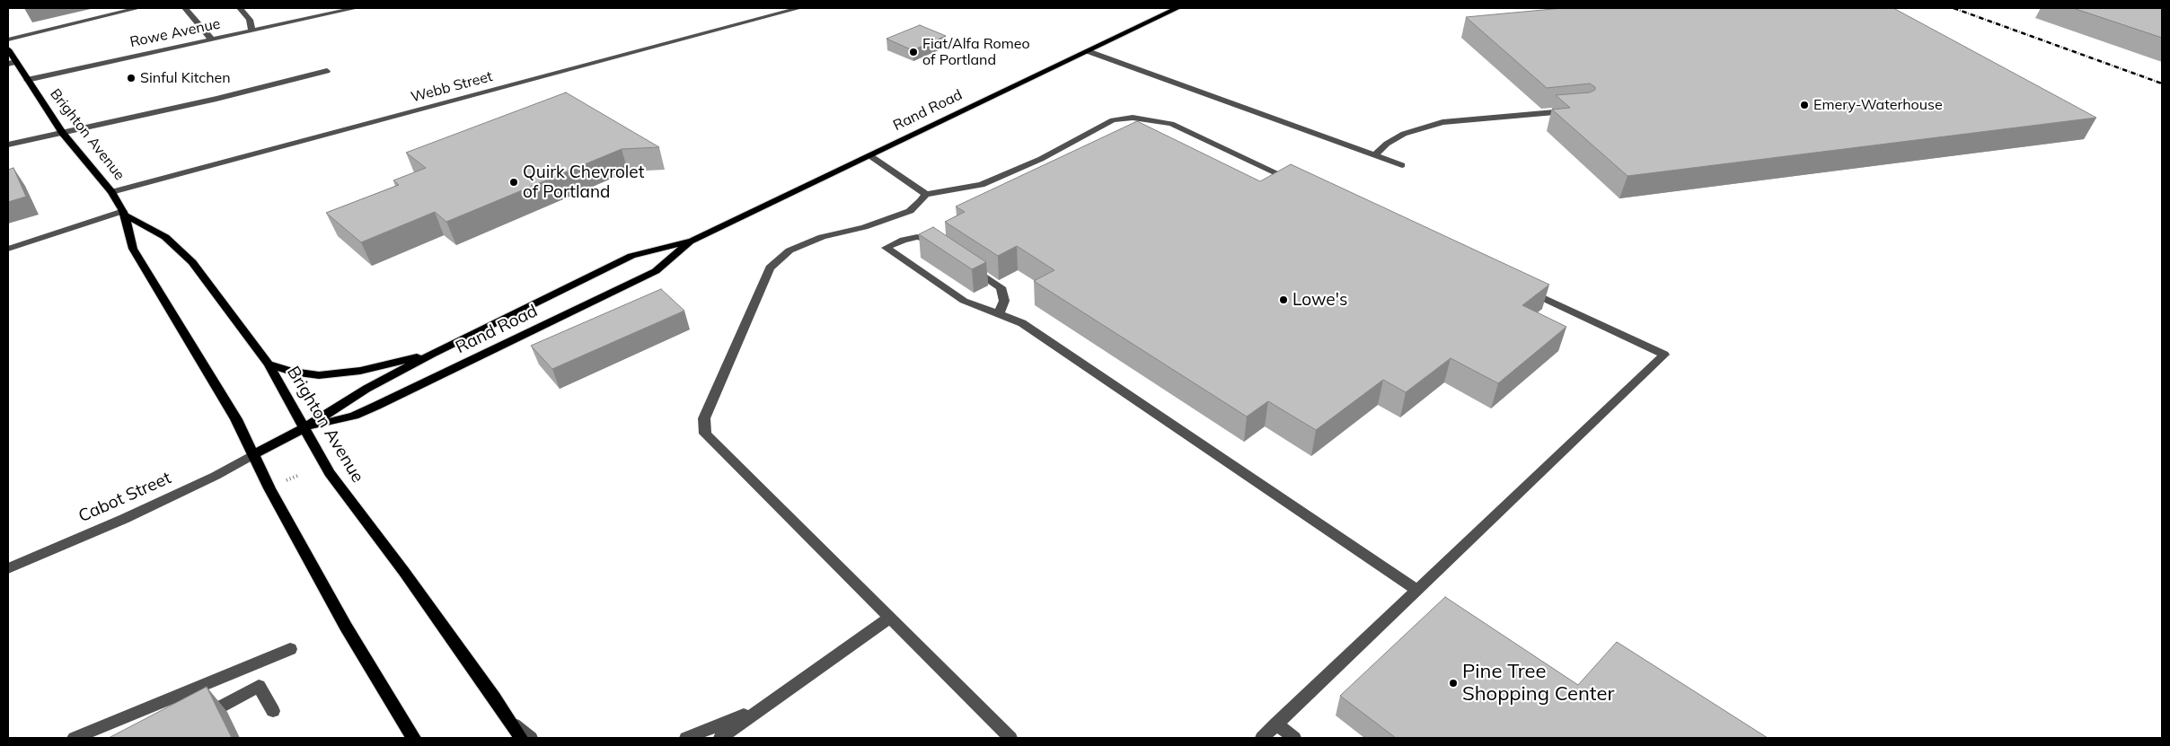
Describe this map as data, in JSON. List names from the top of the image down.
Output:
{
  "streets": {
    "main road": ["Rand Road", "Brighton Avenue"],
    "street": ["Rowe Avenue", "Webb Street", "Cabot Street"]
  },
  "crossings": [
    ["Rowe Avenue", "Brighton Avenue"],
    ["Webb Street", "Brighton Avenue"],
    ["Rand Road", "Brighton Avenue"],
    ["Rand Road", "Cabot Street"],
    ["Brighton Avenue", "Cabot Street"]
  ],
  "places": [
    "Fiat/Alfa Romeo of Portland",
    "Sinful Kitchen",
    "Emery-Waterhouse",
    "Quirk Chevrolet of Portland",
    "Lowe's",
    "Pine Tree Shopping Center"
  ]
}
